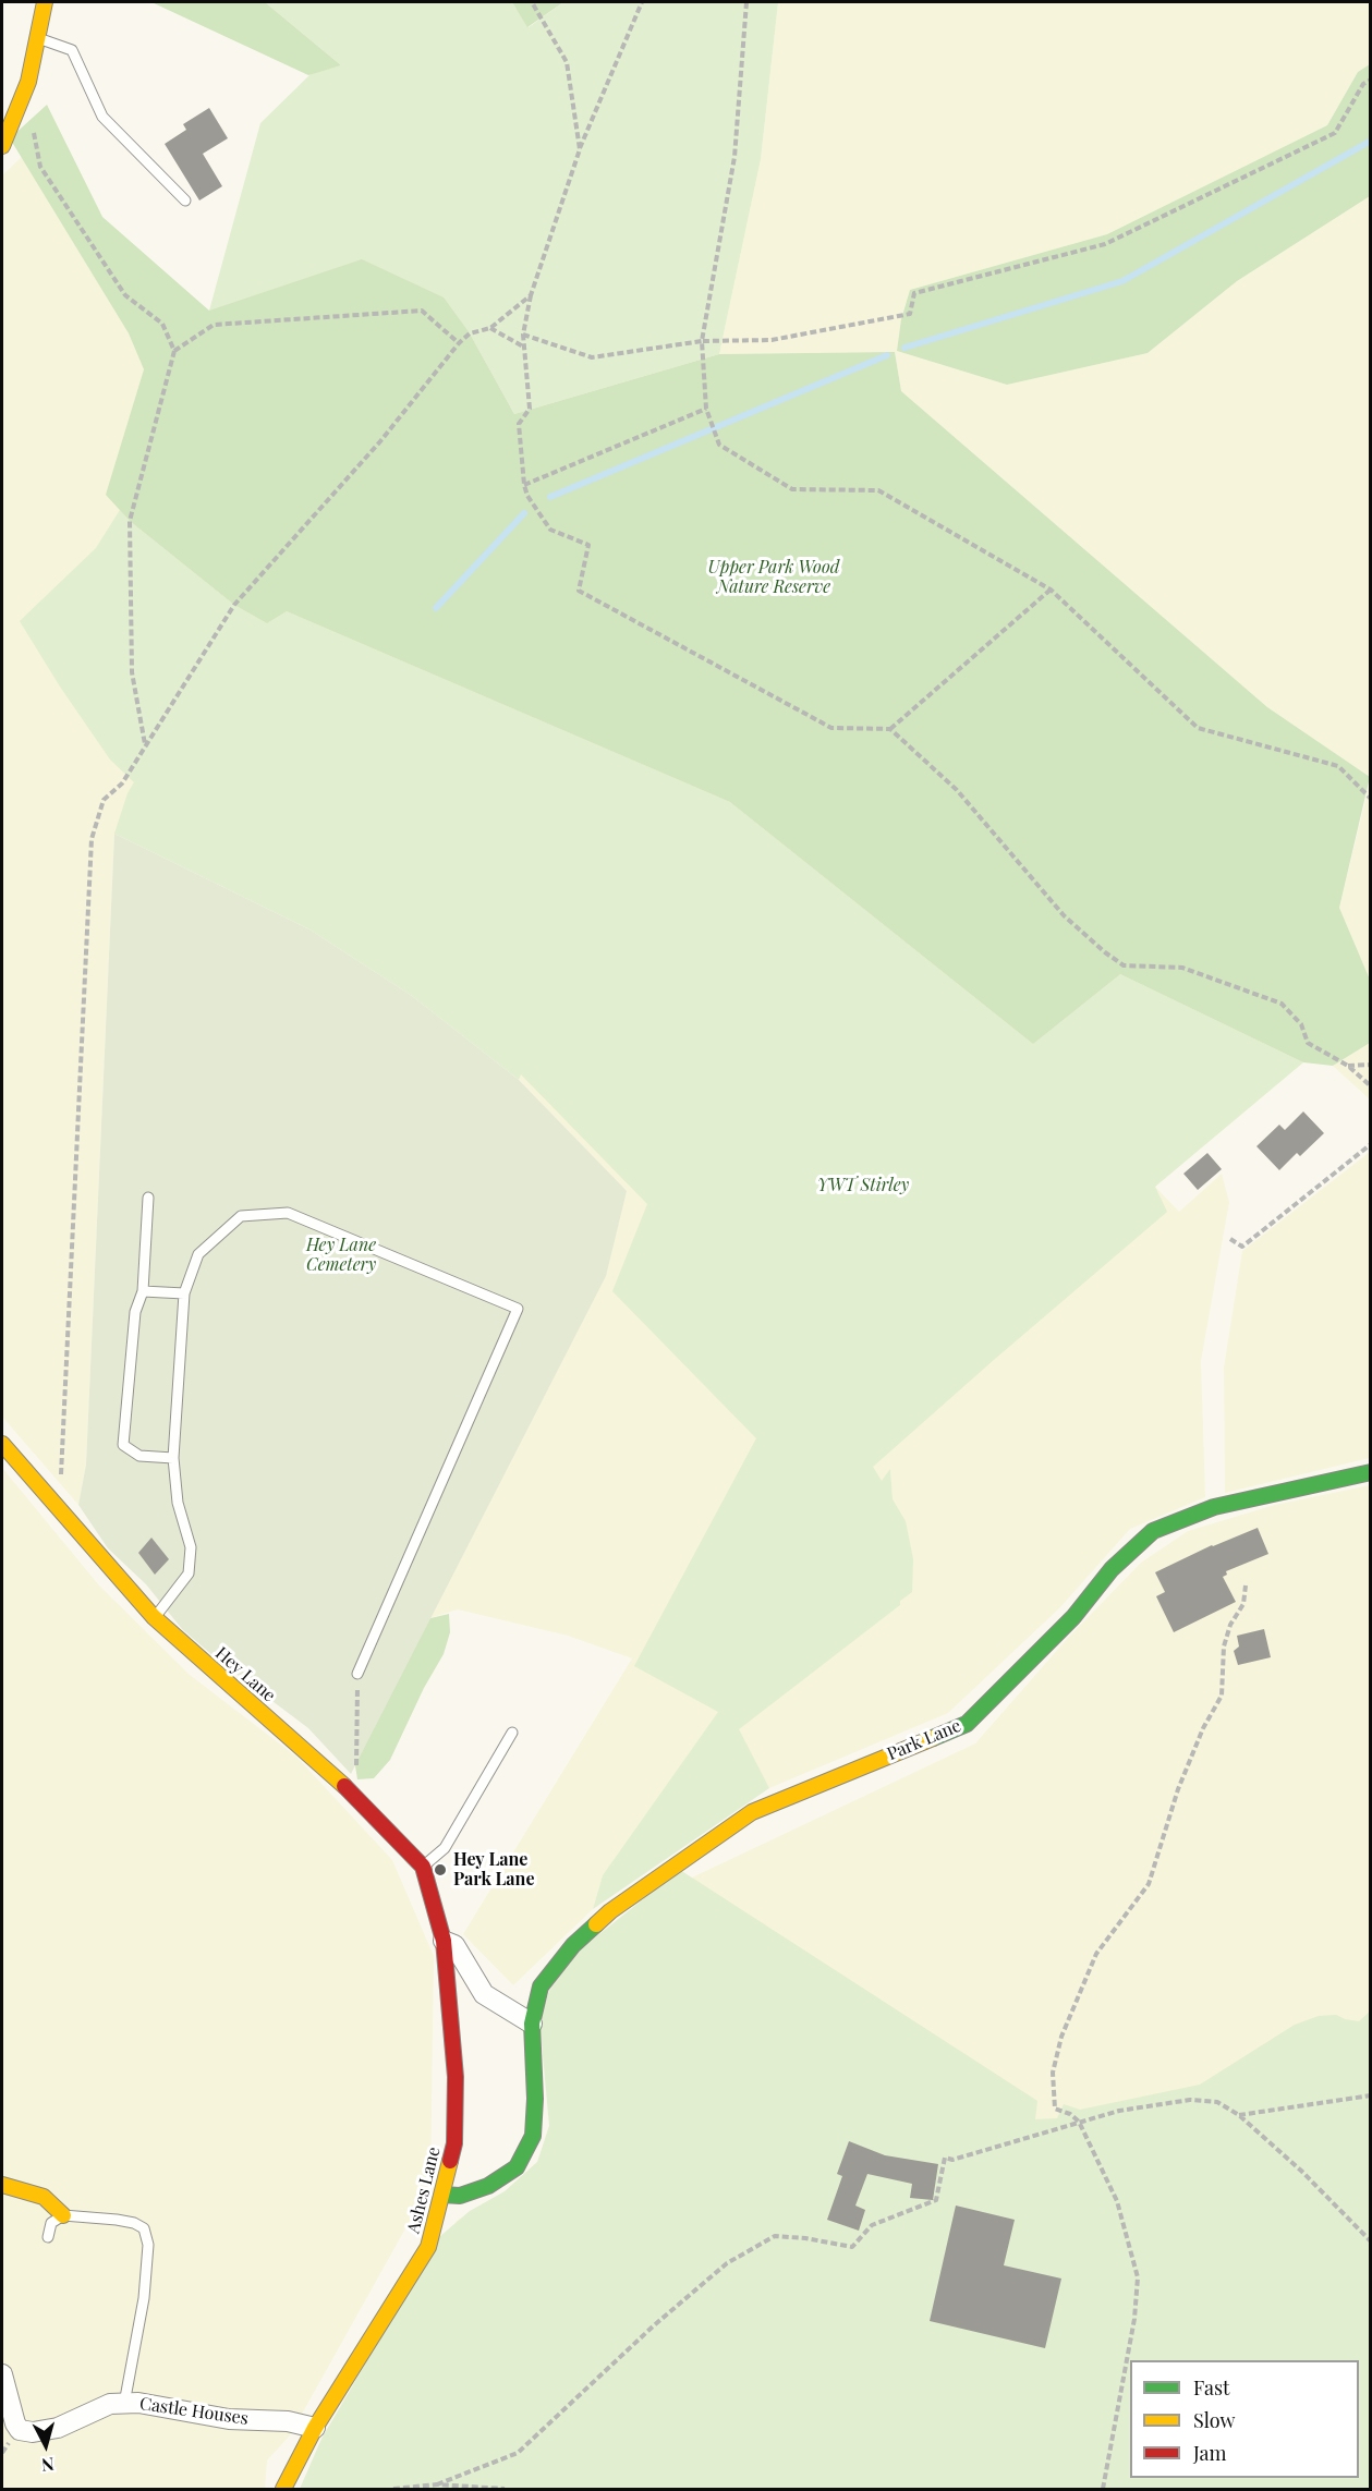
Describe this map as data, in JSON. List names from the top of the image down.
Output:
{
  "streets": {
    "street": [
      "Hey Lane",
      "Park Lane",
      "Ashes Lane",
      "Castle Houses"
    ]
  },
  "crossings": [
    ["Hey Lane", "Ashes Lane"],
    ["Park Lane", "Ashes Lane"],
    ["Ashes Lane", "Castle Houses"]
  ],
  "parks": ["Upper Park Wood Nature Reserve", "YWT Stirley", "Hey Lane Cemetery"],
  "places": ["Hey Lane Park Lane"],
  "legend": ["Fast", "Slow", "Jam"],
  "north": "bottom"
}
